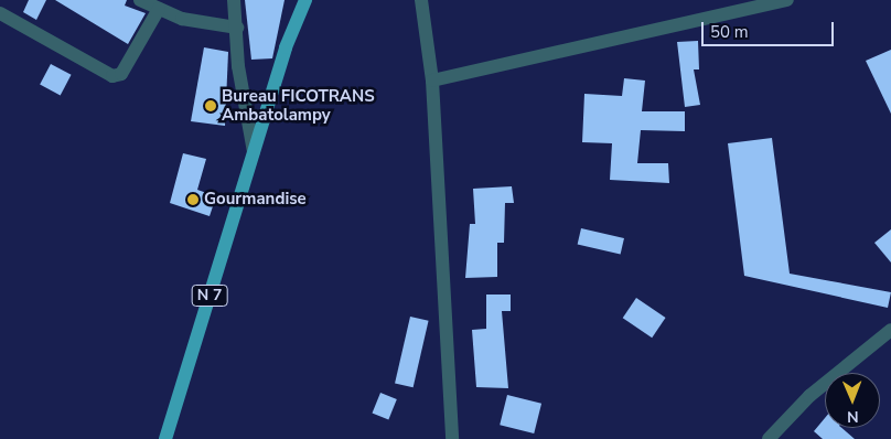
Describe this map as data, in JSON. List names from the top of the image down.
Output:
{
  "streets": {
    "main road": ["N 7"]
  },
  "places": ["Bureau FICOTRANS Ambatolampy", "Gourmandise"],
  "scale_bar": "50 m",
  "north": "bottom"
}
